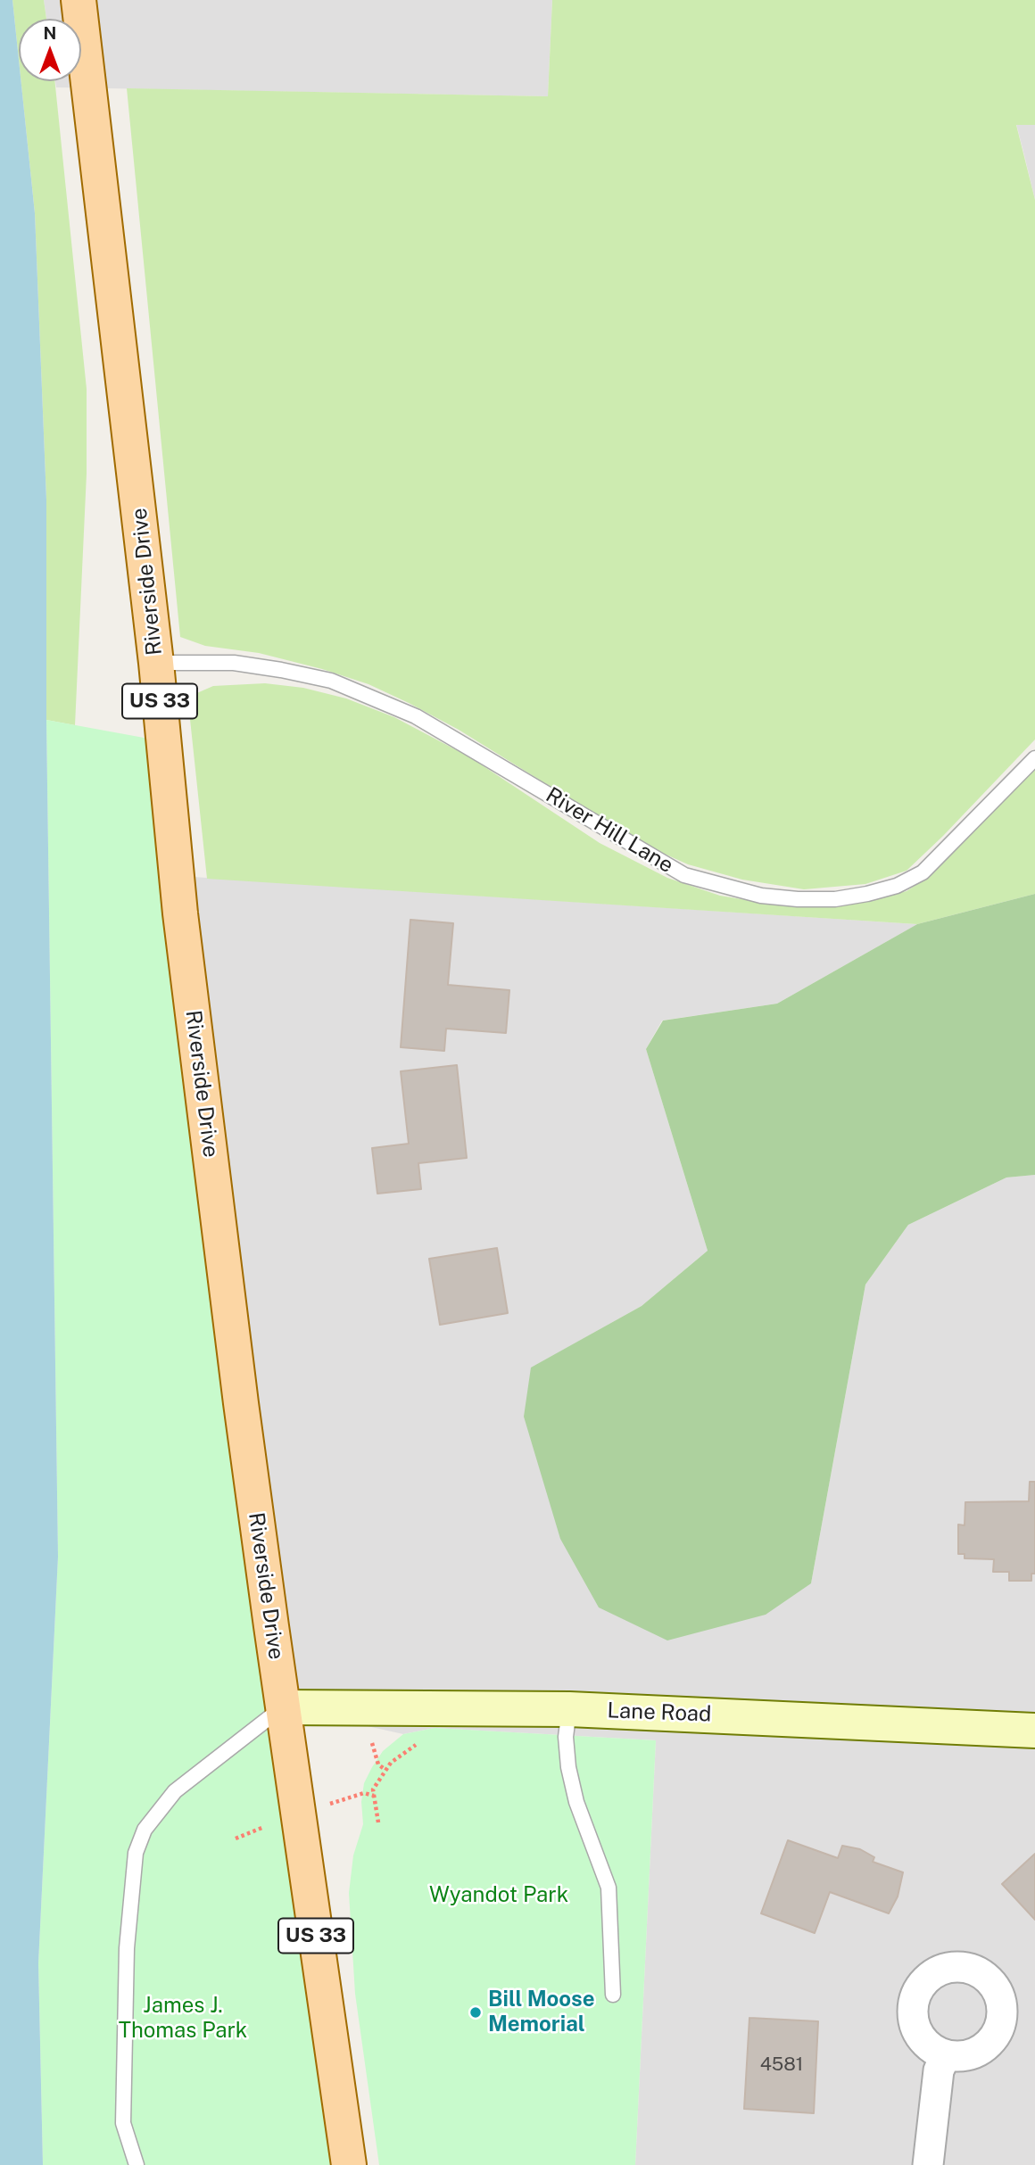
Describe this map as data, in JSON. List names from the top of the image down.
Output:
{
  "streets": {
    "main road": ["Riverside Drive", "US 33"],
    "street": ["Lane Road"],
    "lane": ["River Hill Lane"]
  },
  "crossings": [
    ["Riverside Drive", "River Hill Lane"],
    ["Riverside Drive", "Lane Road"]
  ],
  "parks": ["Wyandot Park", "James J. Thomas Park"],
  "places": ["Bill Moose Memorial"],
  "house_numbers": ["4581"],
  "north": "top"
}
